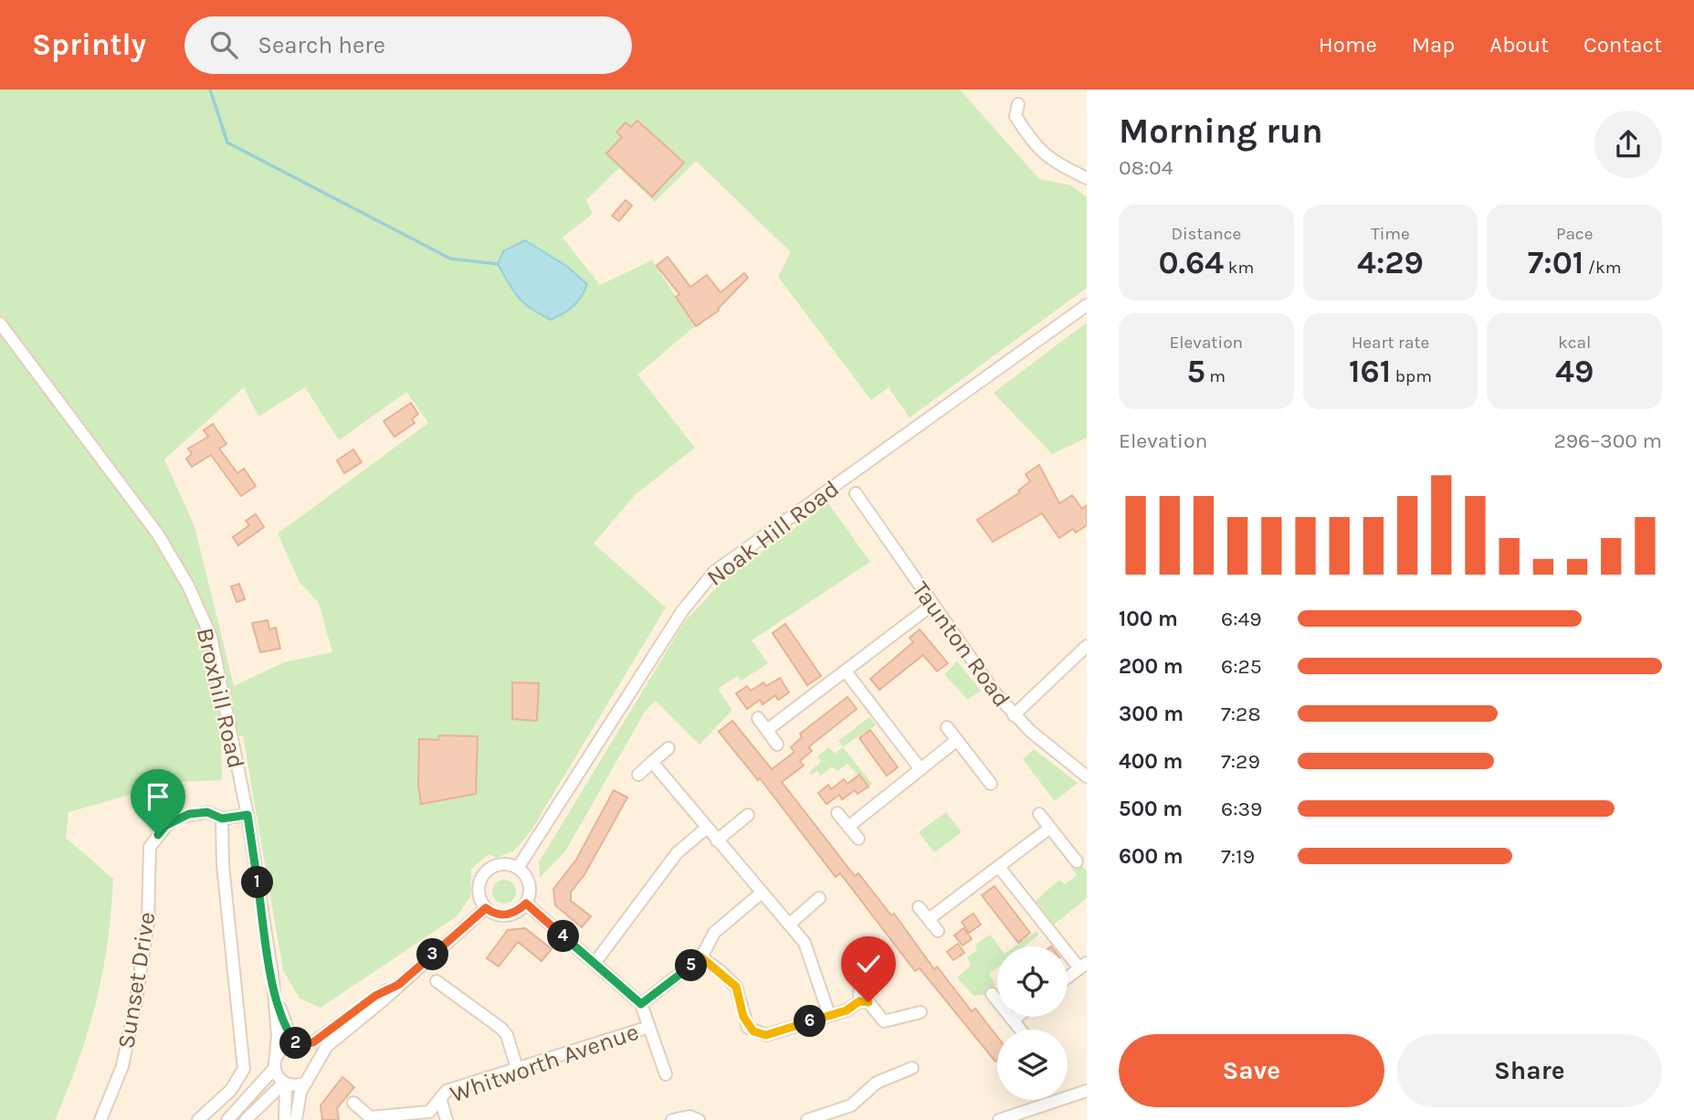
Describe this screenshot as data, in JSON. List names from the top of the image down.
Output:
{
  "streets": {
    "street": [
      "Noak Hill Road",
      "Taunton Road",
      "Broxhill Road",
      "Sunset Drive",
      "Whitworth Avenue"
    ]
  },
  "crossings": [
    ["Broxhill Road", "Sunset Drive"]
  ],
  "page": {
    "header": "Sprintly",
    "search": "Search here",
    "nav": [
      "Home",
      "Map",
      "About",
      "Contact"
    ],
    "heading": ["Morning run", "08:04"],
    "stats": [
      ["Distance", "0.64 km"],
      ["Time", "4:29"],
      ["Pace", "7:01 /km"],
      ["Elevation", "5 m"],
      ["Heart rate", "161 bpm"],
      ["kcal", "49"]
    ],
    "chart": ["Elevation", "296–300 m"],
    "list": [
      {
        "name": "100 m",
        "note": "6:49"
      },
      {
        "name": "200 m",
        "note": "6:25"
      },
      {
        "name": "300 m",
        "note": "7:28"
      },
      {
        "name": "400 m",
        "note": "7:29"
      },
      {
        "name": "500 m",
        "note": "6:39"
      },
      {
        "name": "600 m",
        "note": "7:19"
      }
    ],
    "pins": [
      "1",
      "4",
      "3",
      "5",
      "6",
      "2"
    ],
    "buttons": ["Save", "Share"]
  }
}
